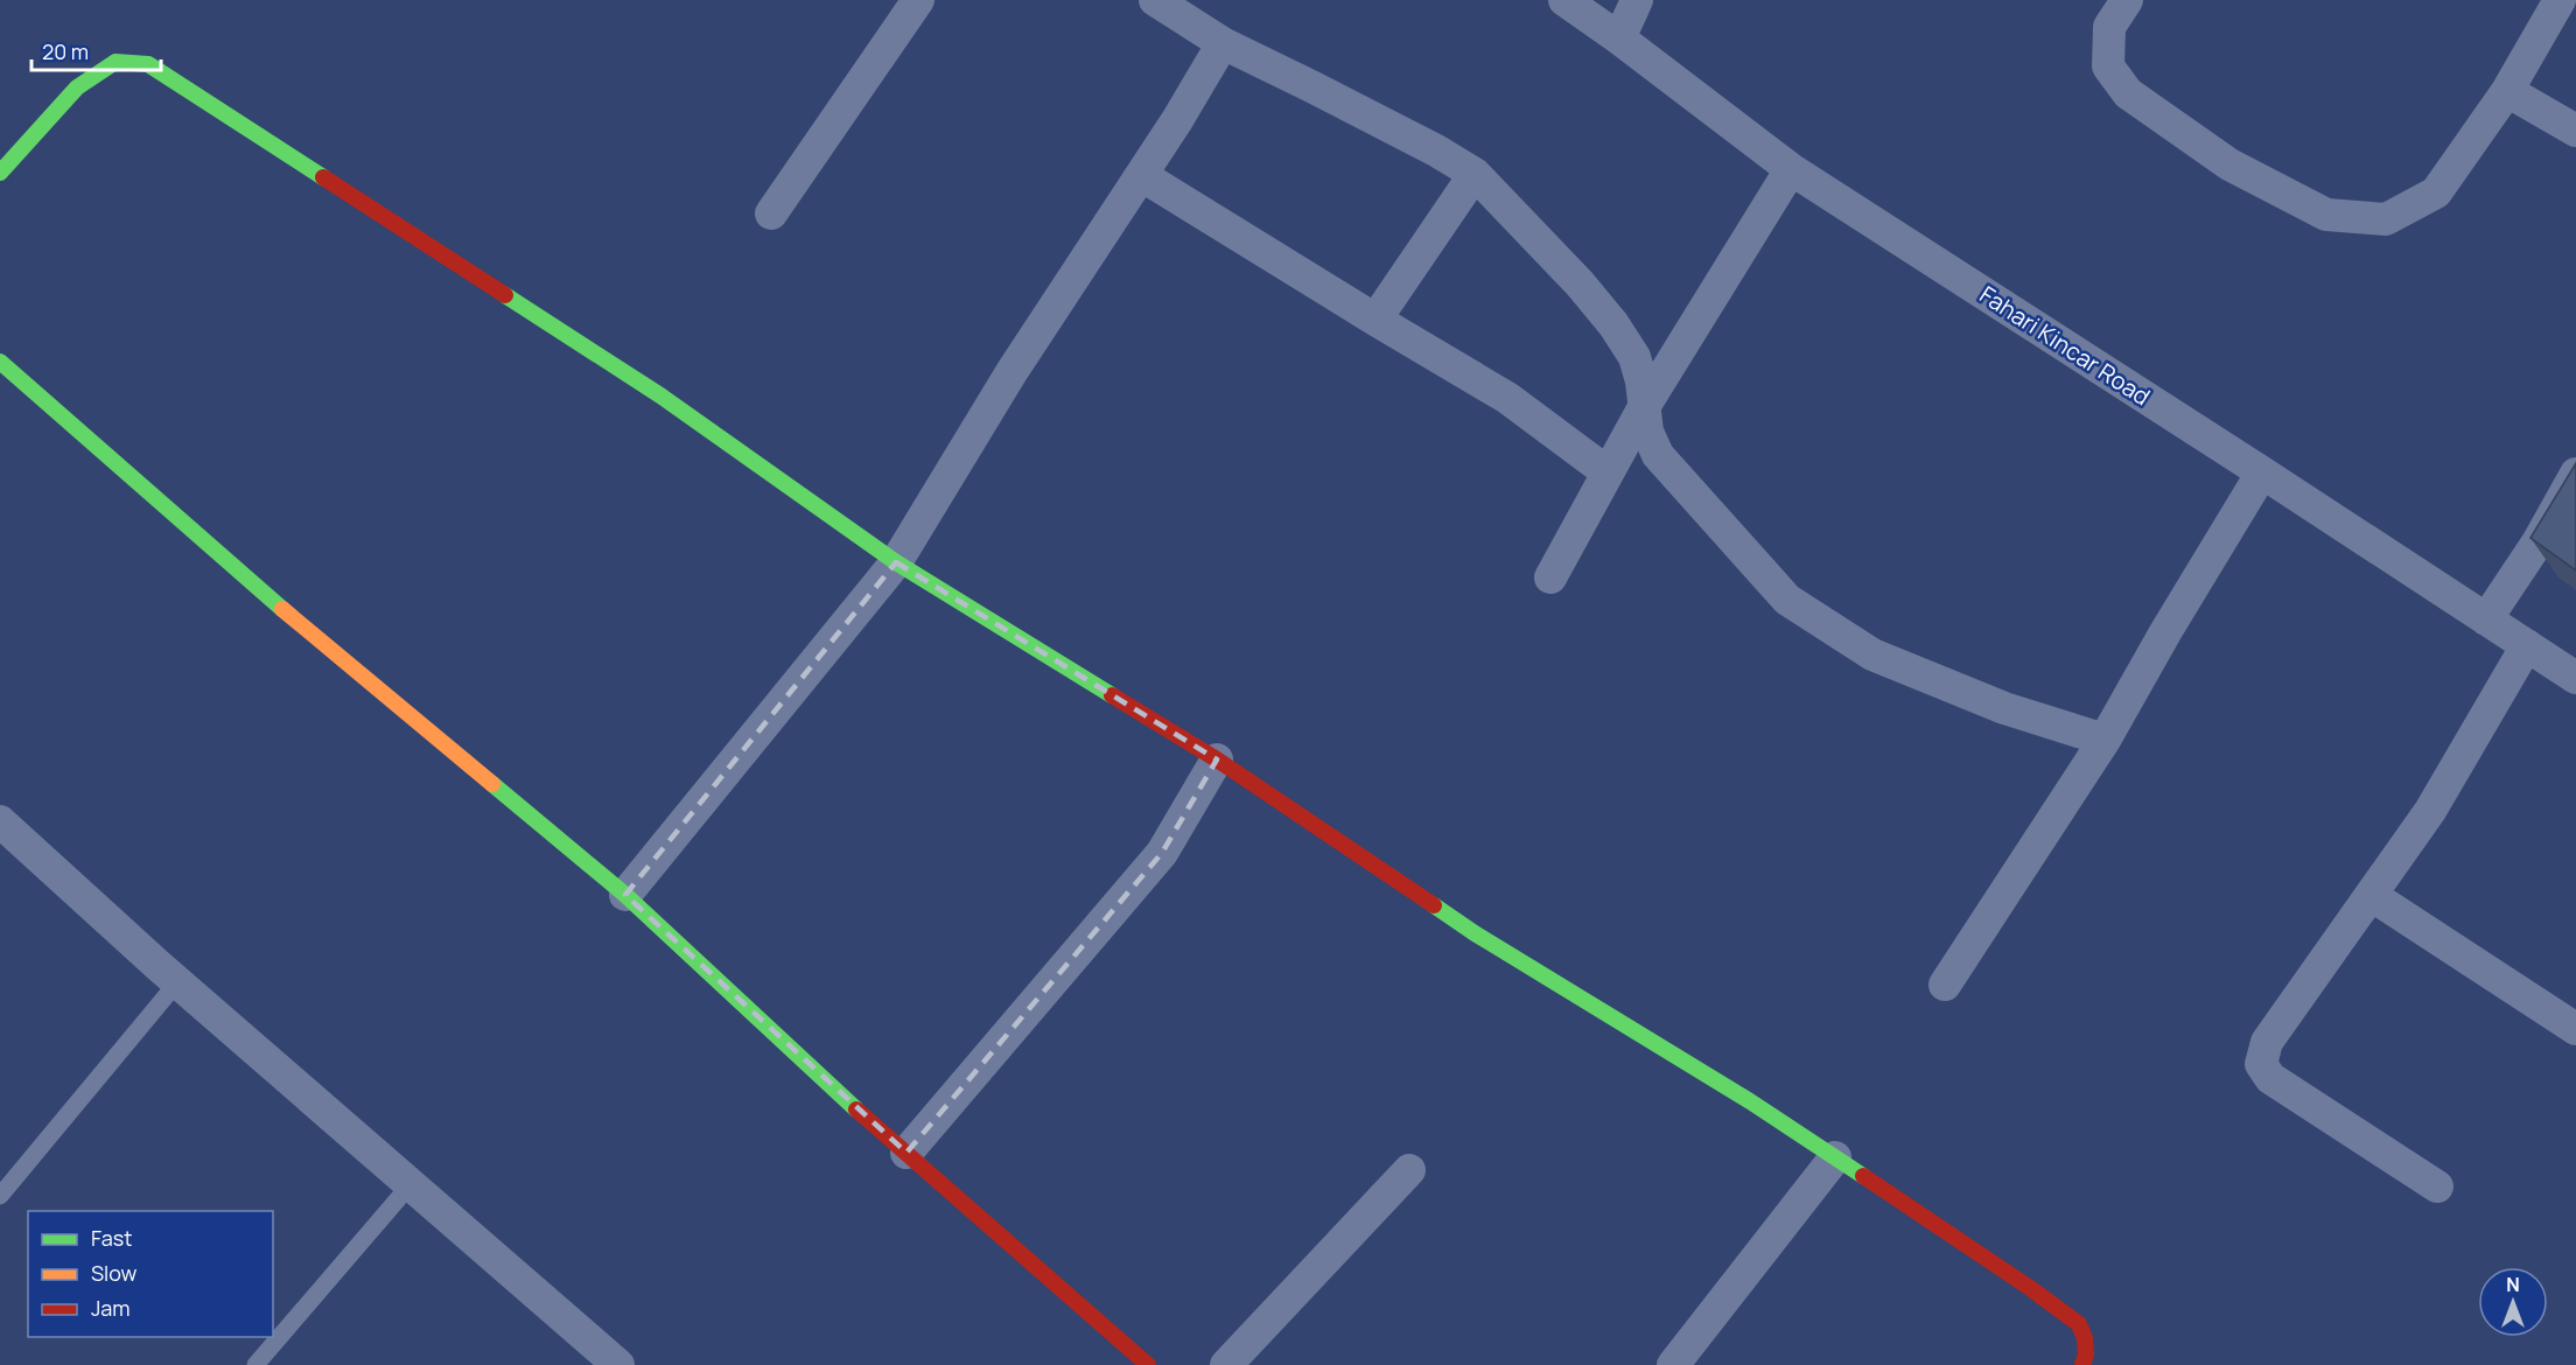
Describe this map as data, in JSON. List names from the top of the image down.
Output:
{
  "streets": {
    "street": ["Fahari Kincar Road"]
  },
  "legend": ["Fast", "Slow", "Jam"],
  "scale_bar": "20 m",
  "north": "top"
}
